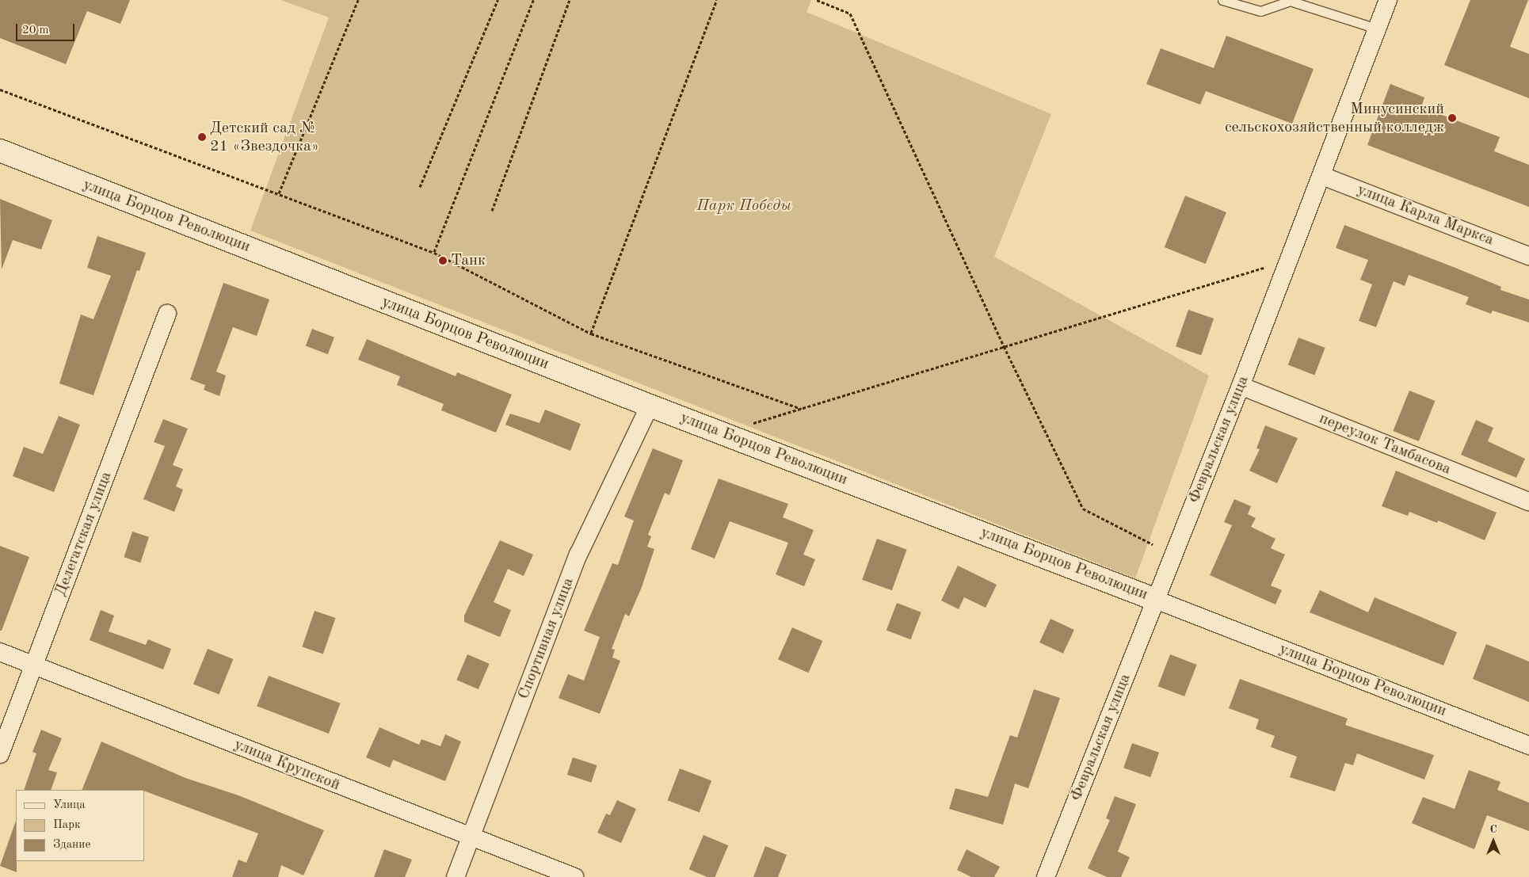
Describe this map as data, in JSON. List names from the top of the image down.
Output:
{
  "streets": {
    "street": [
      "улица Карла Маркса",
      "улица Борцов Революции",
      "Февральская улица",
      "переулок Тамбасова",
      "Делегатская улица",
      "Спортивная улица",
      "улица Крупской"
    ]
  },
  "crossings": [
    ["улица Карла Маркса", "Февральская улица"],
    ["улица Борцов Революции", "Февральская улица"],
    ["улица Борцов Революции", "Спортивная улица"],
    ["Февральская улица", "переулок Тамбасова"],
    ["Делегатская улица", "улица Крупской"],
    ["Спортивная улица", "улица Крупской"]
  ],
  "parks": ["Парк Победы"],
  "places": ["Минусинский сельскохозяйственный колледж", "Детский сад № 21 «Звездочка»", "Танк"],
  "legend": ["Улица", "Парк", "Здание"],
  "scale_bar": "20 m",
  "north": "top"
}
